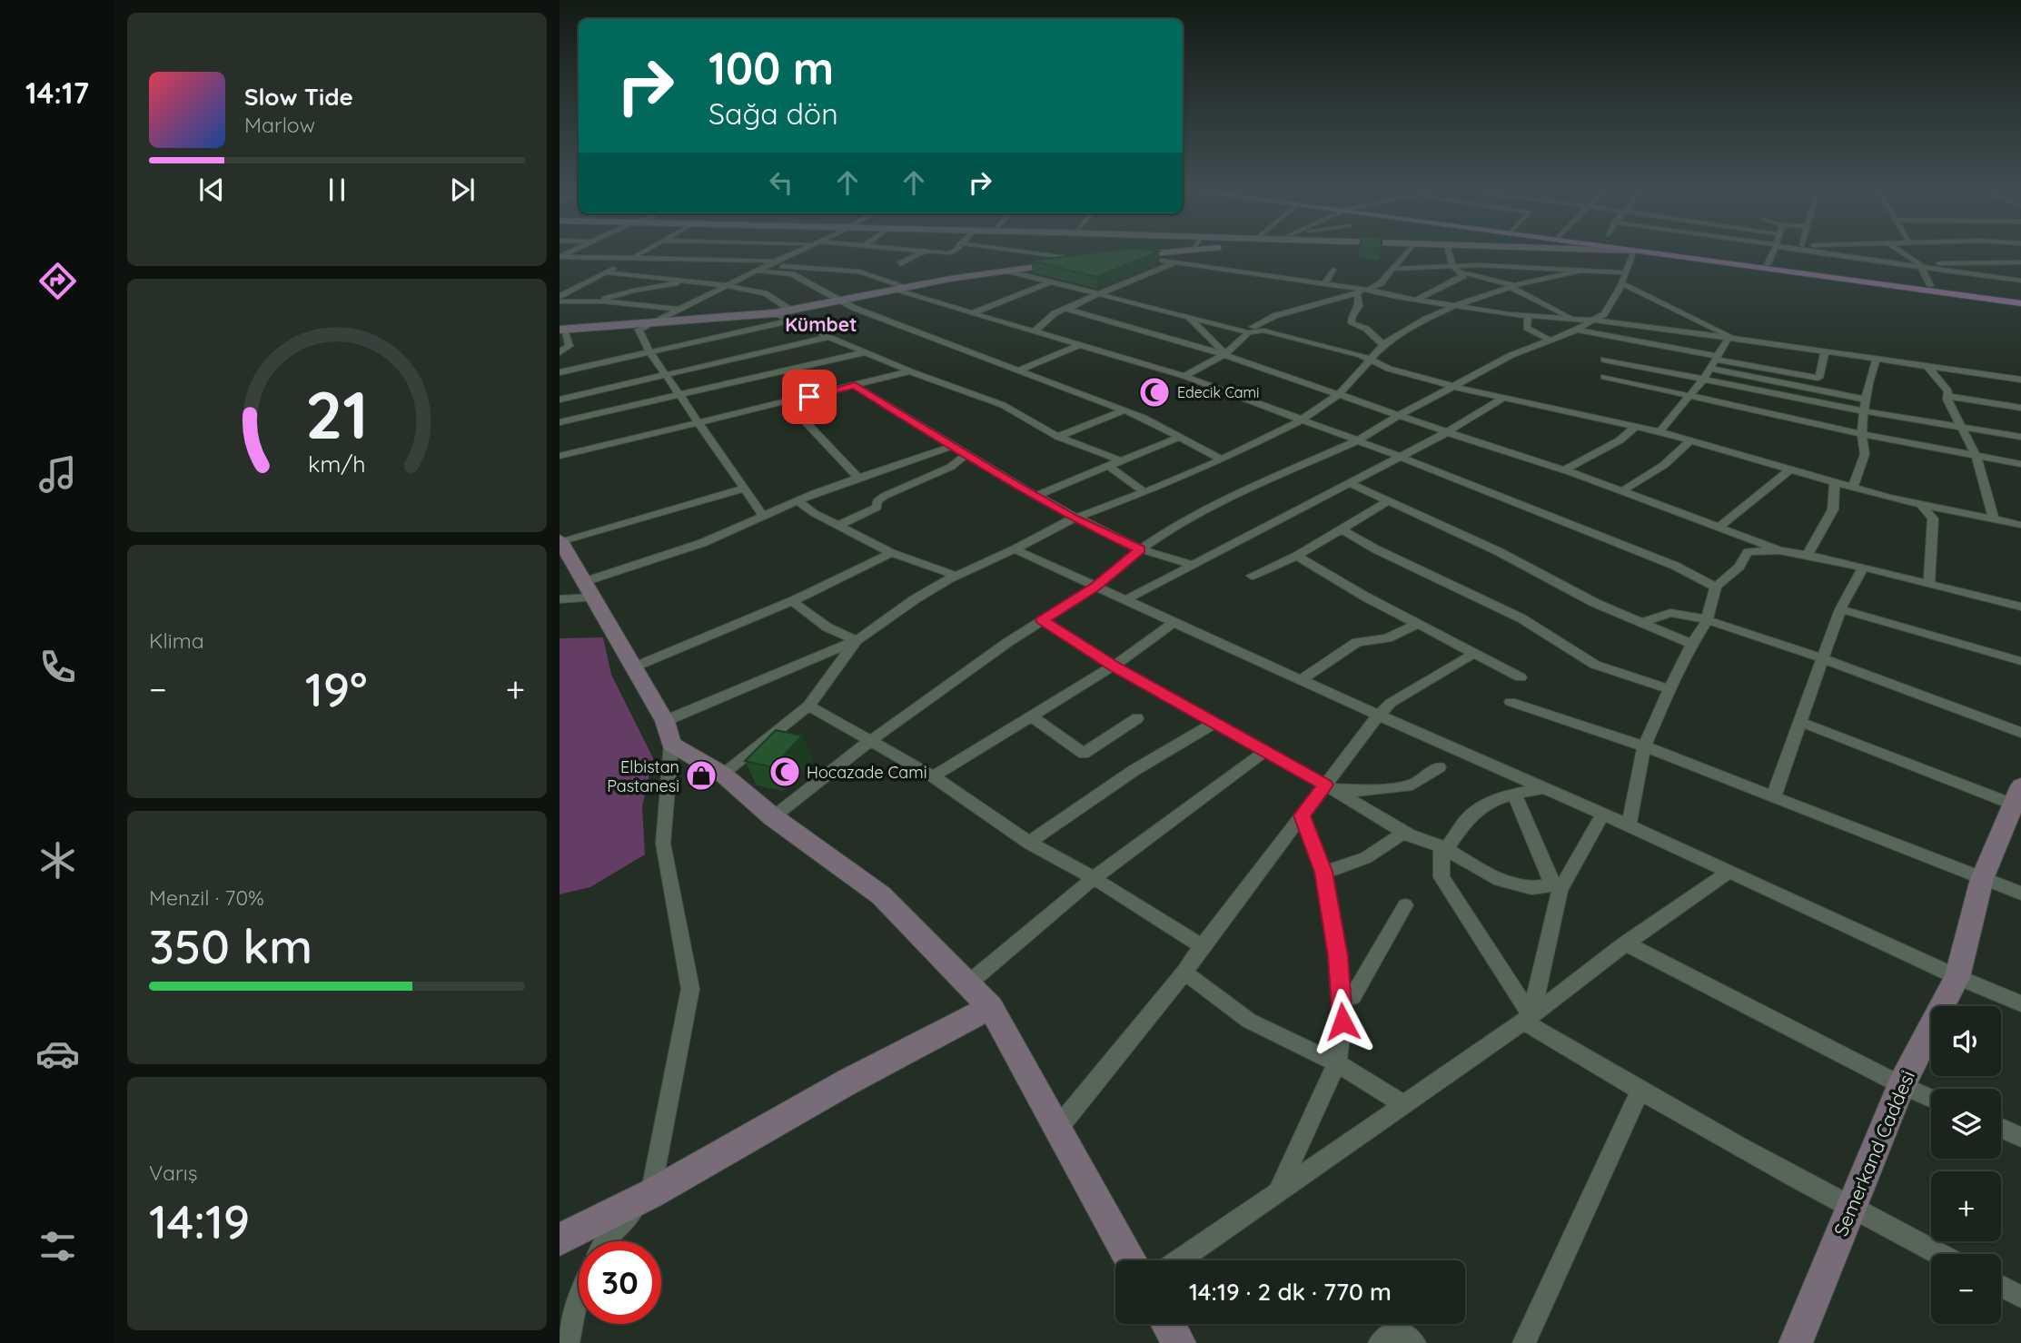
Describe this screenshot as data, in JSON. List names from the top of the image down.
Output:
{
  "streets": {
    "street": ["Semerkand Caddesi"]
  },
  "districts": ["Kümbet"],
  "places": {
    "mosque": ["Edecik Cami", "Hocazade Cami"],
    "shop": ["Elbistan Pastanesi"]
  },
  "page": {
    "tabs": "14:17",
    "turn": ["100 m", "Sağa dön"],
    "song": ["Slow Tide", "Marlow"],
    "tile": [
      "Klima",
      ["Menzil · 70%", "350 km"],
      ["Varış", "14:19"]
    ],
    "heat": ["−", "19°", "+"],
    "map_buttons": ["+", "−"],
    "limit": "30",
    "trip": "14:19 · 2 dk · 770 m",
    "gauge": ["21", "km/h"]
  }
}
